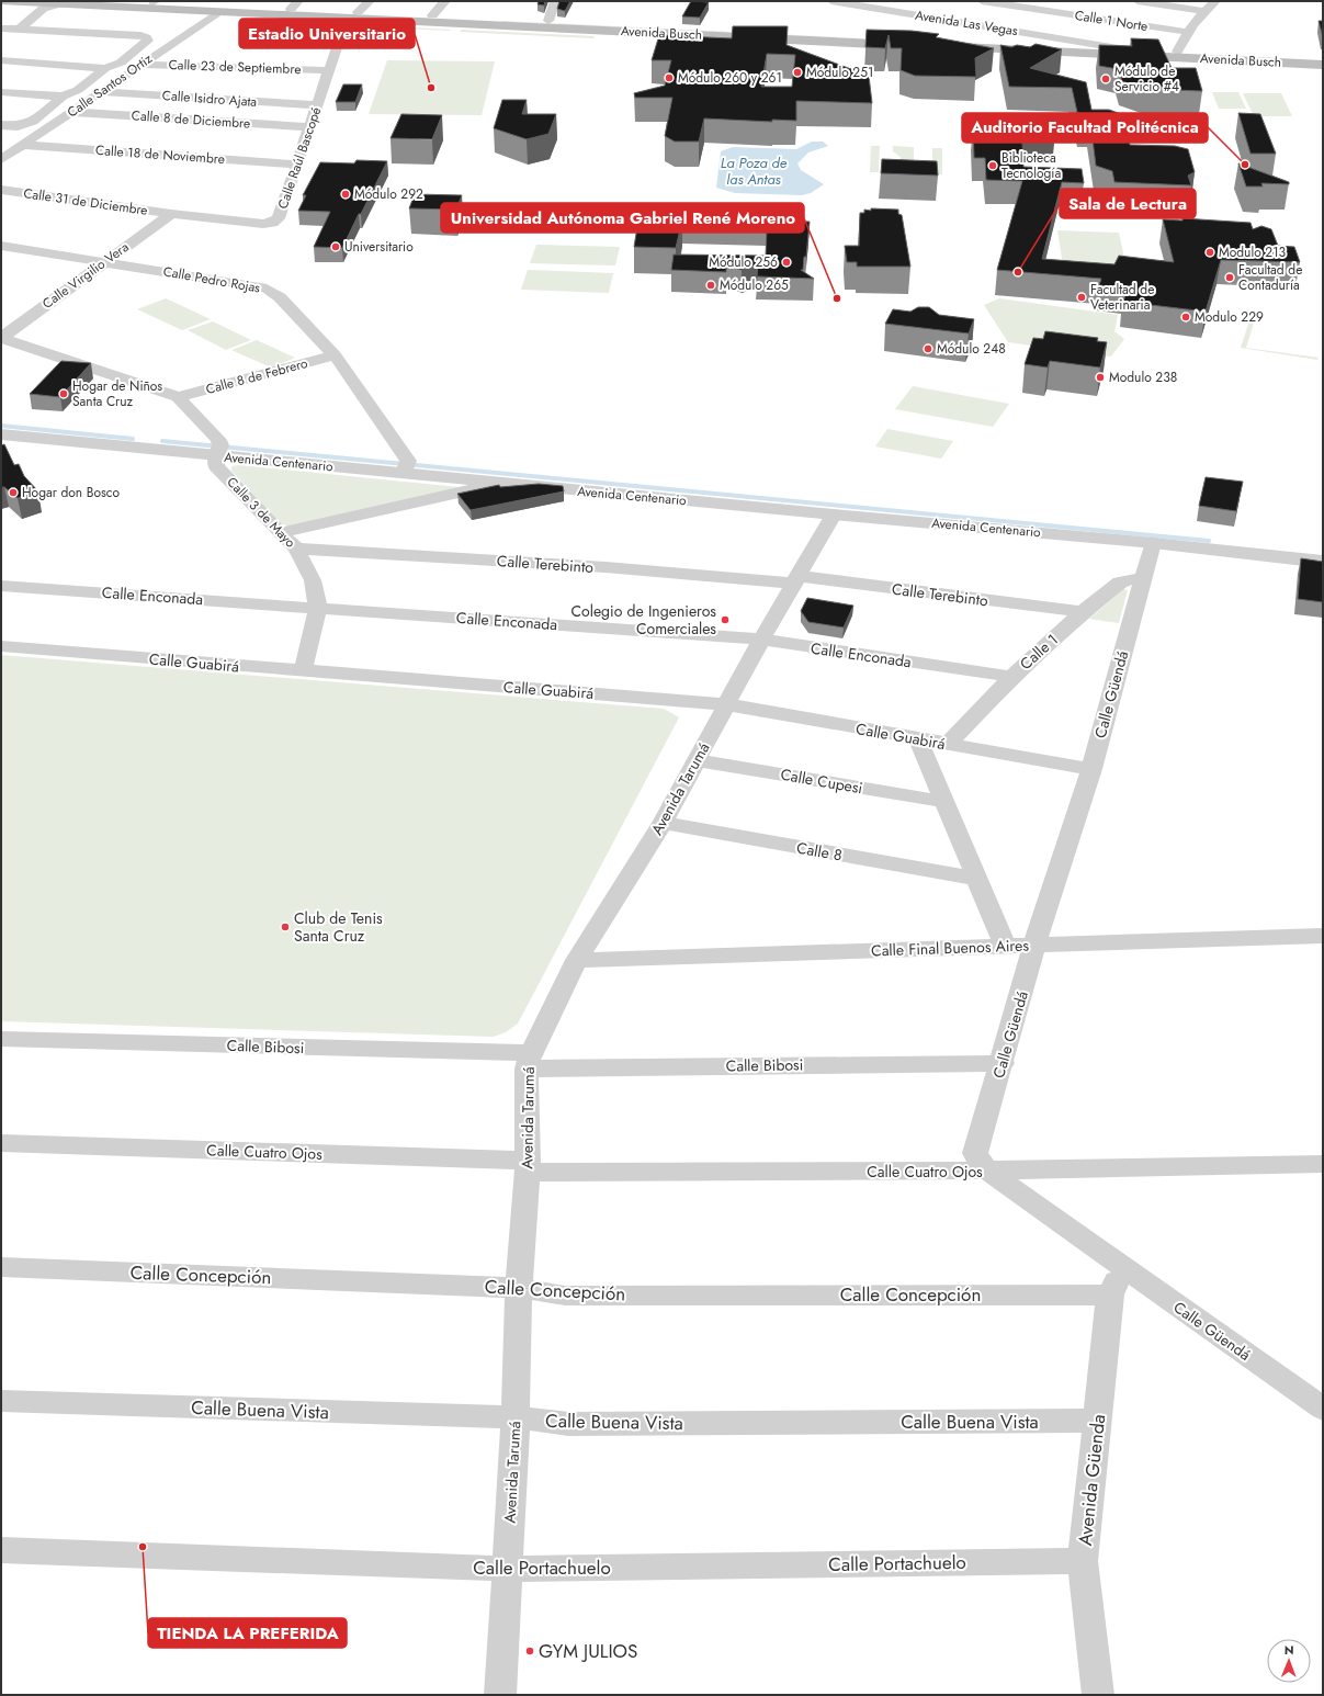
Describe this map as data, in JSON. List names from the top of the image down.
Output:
{
  "streets": {
    "main road": ["Avenida Busch"],
    "street": [
      "Calle 1 Norte",
      "Avenida Las Vegas",
      "Calle 23 de Septiembre",
      "Calle Santos Ortiz",
      "Calle Isidro Ajata",
      "Calle 8 de Diciembre",
      "Calle 18 de Noviembre",
      "Calle Raúl Bascopé",
      "Calle 31 de Diciembre",
      "Calle Virgilio Vera",
      "Calle Pedro Rojas",
      "Calle 8 de Febrero",
      "Avenida Centenario",
      "Calle 3 de Mayo",
      "Calle Terebinto",
      "Calle Enconada",
      "Calle 1",
      "Calle Guabirá",
      "Calle Güendá",
      "Calle Cupesi",
      "Avenida Tarumá",
      "Calle 8",
      "Calle Final Buenos Aires",
      "Calle Bibosi",
      "Calle Cuatro Ojos",
      "Calle Concepción",
      "Calle Buena Vista",
      "Avenida Güenda",
      "Calle Portachuelo"
    ]
  },
  "crossings": [
    ["Avenida Las Vegas", "Avenida Busch"],
    ["Avenida Busch", "Calle Santos Ortiz"],
    ["Avenida Busch", "Calle Raúl Bascopé"],
    ["Calle 23 de Septiembre", "Calle Santos Ortiz"],
    ["Calle 23 de Septiembre", "Calle Raúl Bascopé"],
    ["Calle Santos Ortiz", "Calle Isidro Ajata"],
    ["Calle Santos Ortiz", "Calle 8 de Diciembre"],
    ["Calle Santos Ortiz", "Calle 18 de Noviembre"],
    ["Calle Isidro Ajata", "Calle Raúl Bascopé"],
    ["Calle 8 de Diciembre", "Calle Raúl Bascopé"],
    ["Calle 18 de Noviembre", "Calle Raúl Bascopé"],
    ["Calle Raúl Bascopé", "Calle 31 de Diciembre"],
    ["Calle Raúl Bascopé", "Calle Virgilio Vera"],
    ["Calle 31 de Diciembre", "Calle Virgilio Vera"],
    ["Calle Virgilio Vera", "Calle Pedro Rojas"],
    ["Calle Virgilio Vera", "Calle 3 de Mayo"],
    ["Calle Pedro Rojas", "Calle 8 de Febrero"],
    ["Calle Pedro Rojas", "Avenida Centenario"],
    ["Calle 8 de Febrero", "Calle 3 de Mayo"],
    ["Avenida Centenario", "Calle 3 de Mayo"],
    ["Avenida Centenario", "Calle Güendá"],
    ["Avenida Centenario", "Avenida Tarumá"],
    ["Calle 3 de Mayo", "Calle Terebinto"],
    ["Calle 3 de Mayo", "Calle Enconada"],
    ["Calle 3 de Mayo", "Calle Guabirá"],
    ["Calle Terebinto", "Calle 1"],
    ["Calle Terebinto", "Avenida Tarumá"],
    ["Calle Enconada", "Calle 1"],
    ["Calle Enconada", "Avenida Tarumá"],
    ["Calle 1", "Calle Guabirá"],
    ["Calle 1", "Calle Güendá"],
    ["Calle Guabirá", "Calle Güendá"],
    ["Calle Guabirá", "Avenida Tarumá"],
    ["Calle Güendá", "Calle Final Buenos Aires"],
    ["Calle Güendá", "Calle Bibosi"],
    ["Calle Güendá", "Calle Cuatro Ojos"],
    ["Calle Güendá", "Avenida Güenda"],
    ["Calle Cupesi", "Avenida Tarumá"],
    ["Avenida Tarumá", "Calle 8"],
    ["Avenida Tarumá", "Calle Final Buenos Aires"],
    ["Avenida Tarumá", "Calle Bibosi"],
    ["Avenida Tarumá", "Calle Cuatro Ojos"],
    ["Avenida Tarumá", "Calle Concepción"],
    ["Avenida Tarumá", "Calle Buena Vista"],
    ["Avenida Tarumá", "Calle Portachuelo"],
    ["Calle Concepción", "Avenida Güenda"],
    ["Calle Buena Vista", "Avenida Güenda"],
    ["Avenida Güenda", "Calle Portachuelo"]
  ],
  "water": ["La Poza de las Antas"],
  "places": [
    "Módulo 251",
    "Módulo 260 y 261",
    "Módulo de Servicio #4",
    "Estadio Universitario",
    "Auditorio Facultad Politécnica",
    "Biblioteca Tecnología",
    "Módulo 292",
    "Universitario",
    "Modulo 213",
    "Módulo 256",
    "Sala de Lectura",
    "Facultad de Contaduría",
    "Módulo 265",
    "Facultad de Veterinaria",
    "Universidad Autónoma Gabriel René Moreno",
    "Modulo 229",
    "Módulo 248",
    "Modulo 238",
    "Hogar de Niños Santa Cruz",
    "Hogar don Bosco",
    "Colegio de Ingenieros Comerciales",
    "Club de Tenis Santa Cruz",
    "TIENDA LA PREFERIDA",
    "GYM JULIOS"
  ],
  "north": "top"
}
